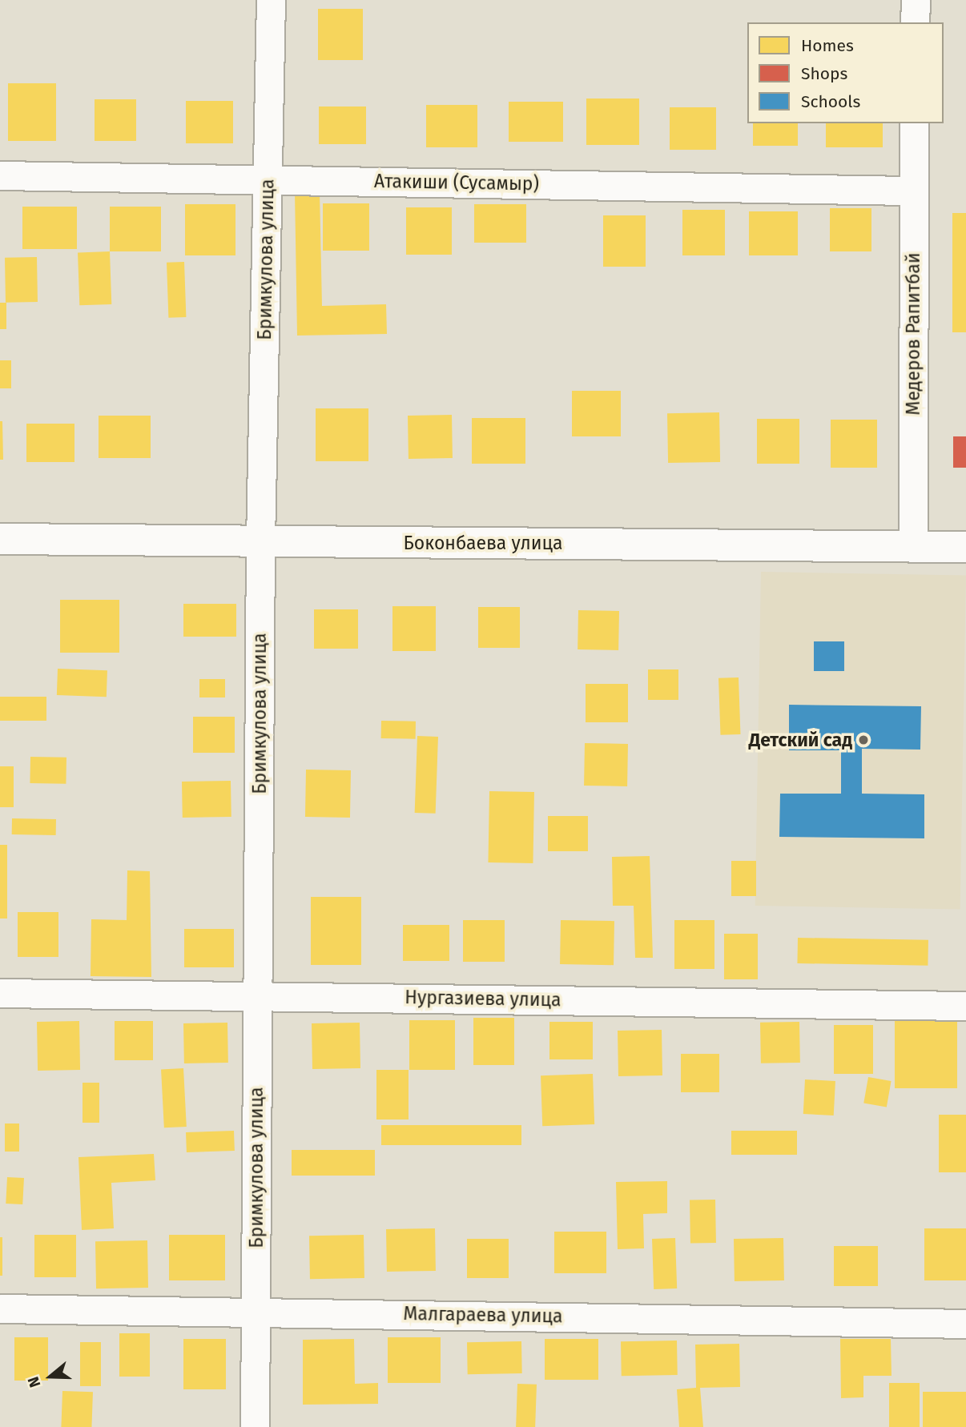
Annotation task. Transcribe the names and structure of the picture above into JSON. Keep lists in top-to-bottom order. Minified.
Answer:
{"streets":{"street":["Атакиши (Сусамыр)","Бримкулова улица","Медеров Рапитбай","Боконбаева улица","Нургазиева улица","Малгараева улица"]},"crossings":[["Атакиши (Сусамыр)","Бримкулова улица"],["Атакиши (Сусамыр)","Медеров Рапитбай"],["Бримкулова улица","Боконбаева улица"],["Бримкулова улица","Нургазиева улица"],["Бримкулова улица","Малгараева улица"],["Медеров Рапитбай","Боконбаева улица"]],"places":["Детский сад"],"legend":["Homes","Shops","Schools"],"north":"left"}
